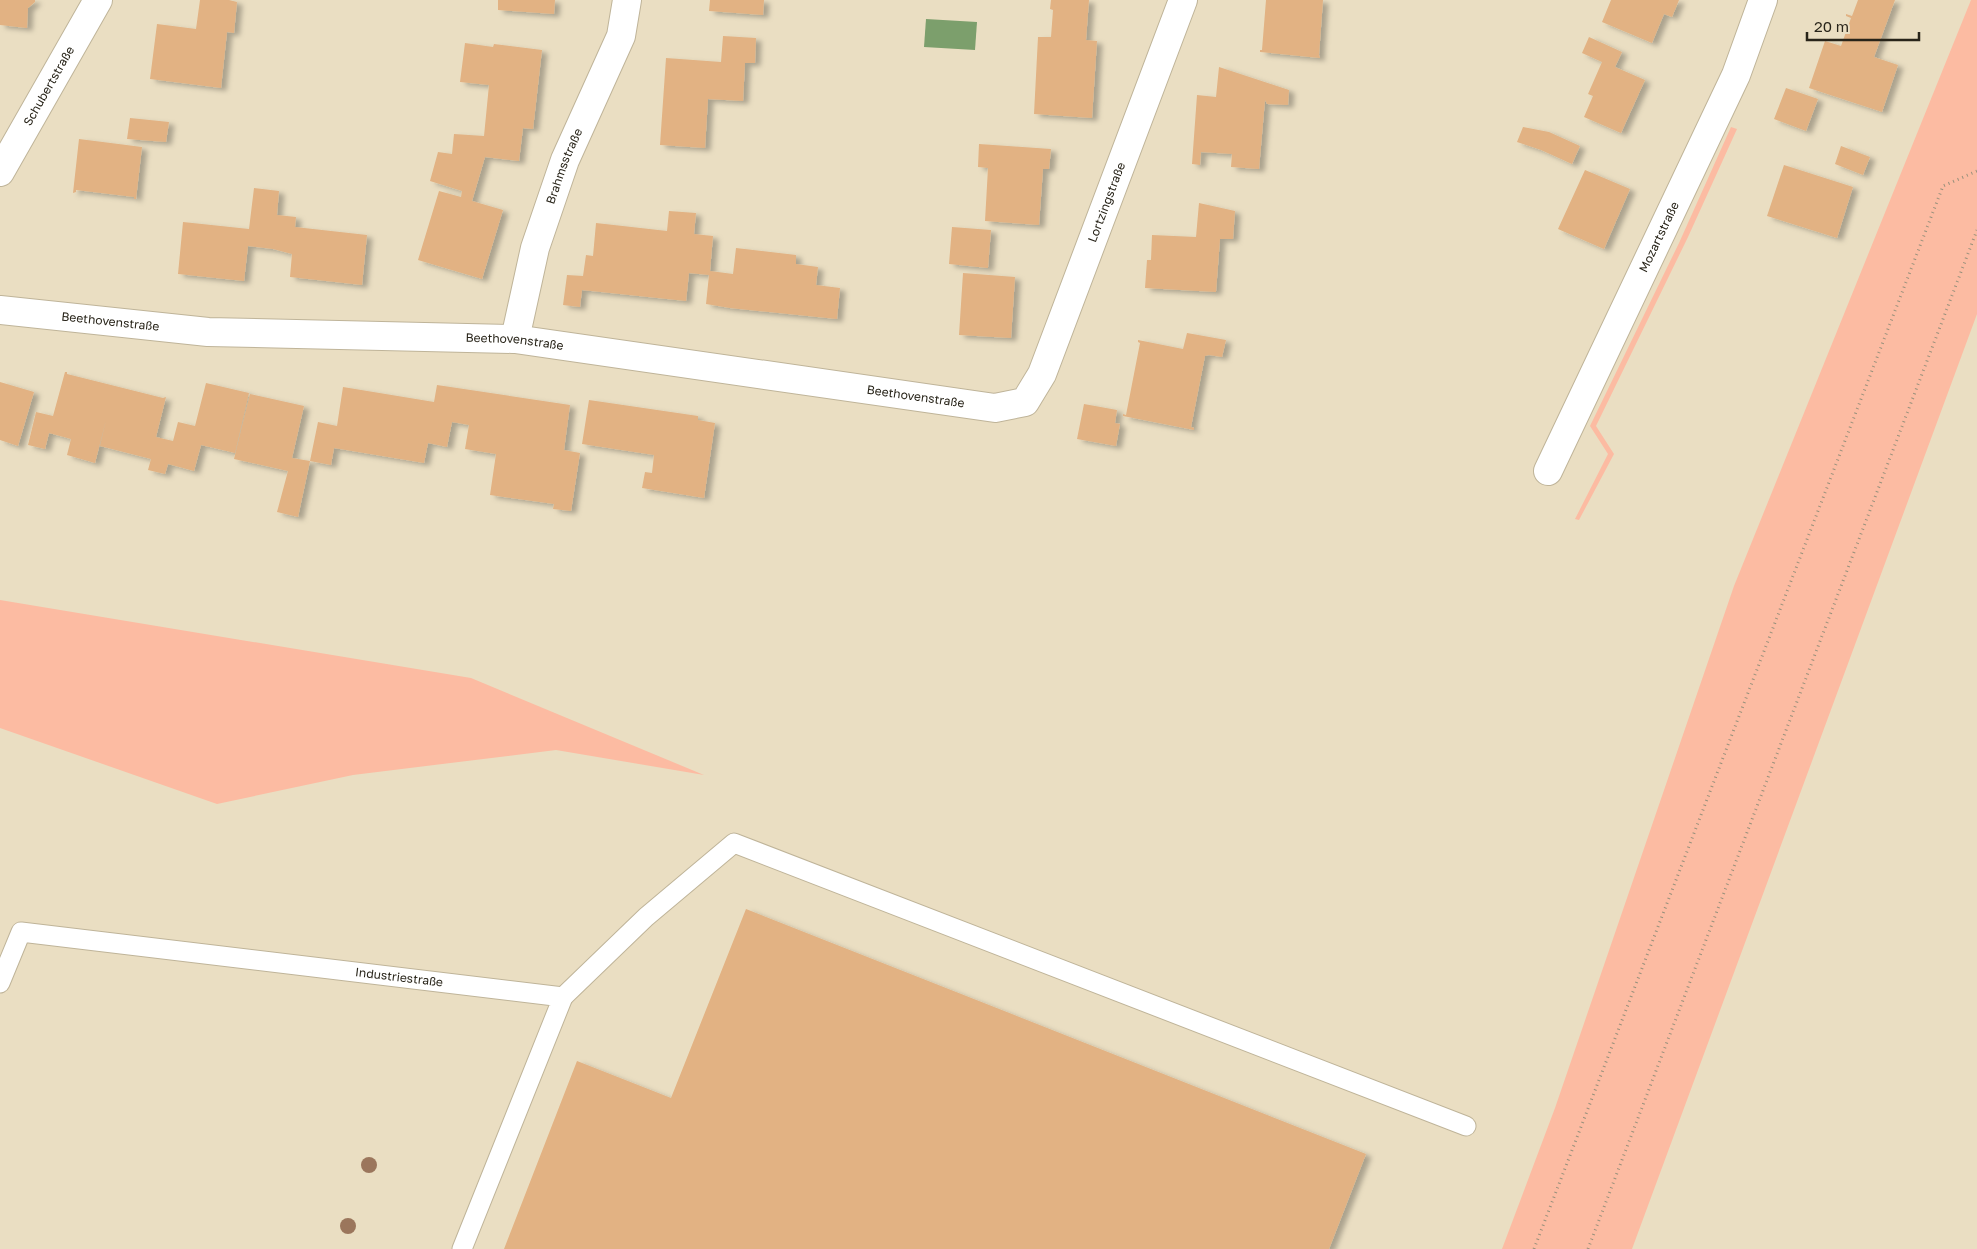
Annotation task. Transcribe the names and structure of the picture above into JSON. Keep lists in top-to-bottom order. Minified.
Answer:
{"streets":{"street":["Schubertstraße","Brahmsstraße","Lortzingstraße","Mozartstraße","Beethovenstraße"],"lane":["Industriestraße"]},"crossings":[["Brahmsstraße","Beethovenstraße"],["Lortzingstraße","Beethovenstraße"]],"scale_bar":"20 m"}
